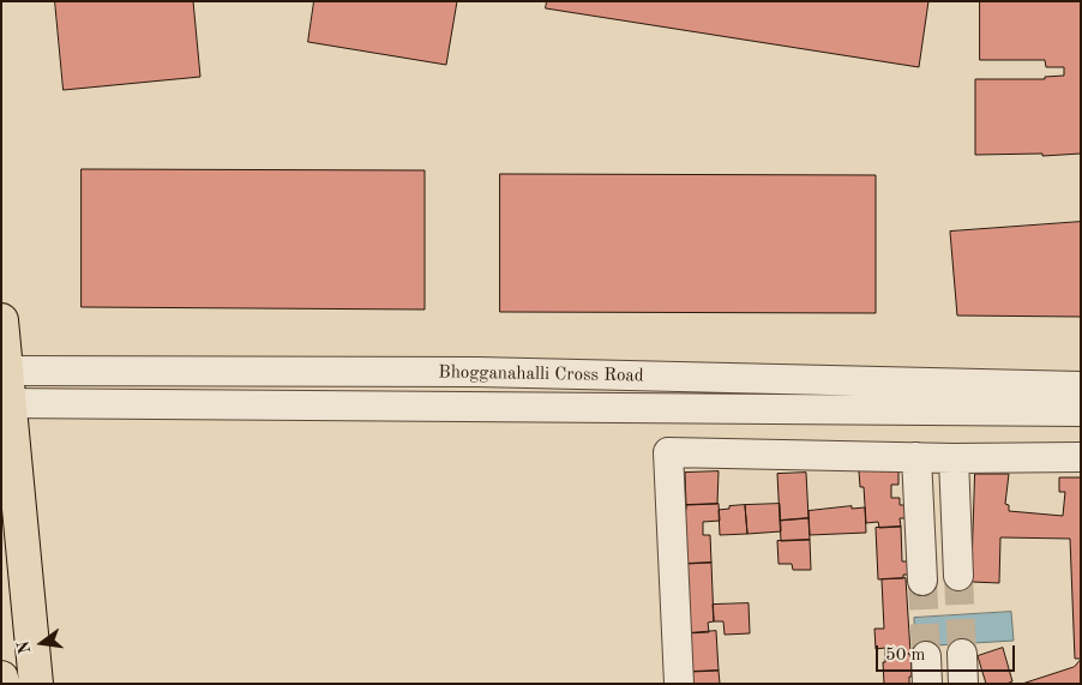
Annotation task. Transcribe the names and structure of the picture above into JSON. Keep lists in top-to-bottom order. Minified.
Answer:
{"streets":{"street":["Bhogganahalli Cross Road"]},"scale_bar":"50 m","north":"left"}
